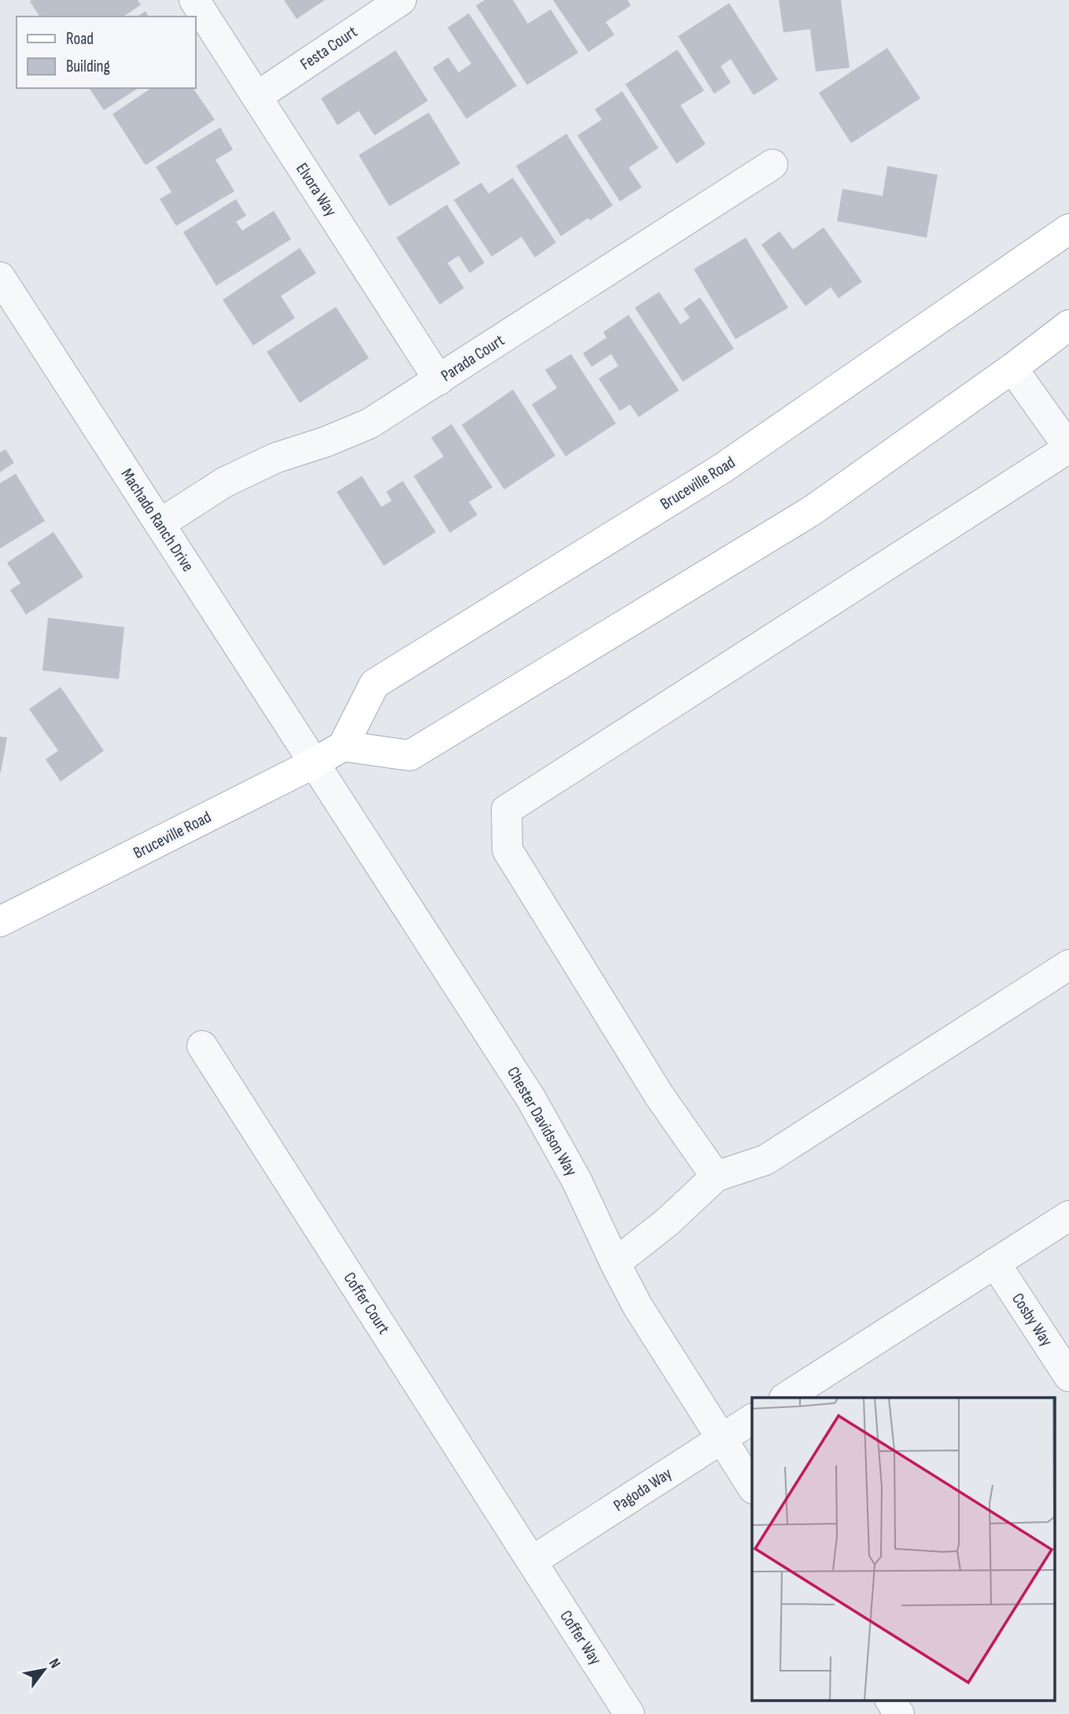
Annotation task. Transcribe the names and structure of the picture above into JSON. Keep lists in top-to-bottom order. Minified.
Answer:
{"streets":{"main road":["Bruceville Road"],"street":["Festa Court","Elvora Way","Parada Court","Machado Ranch Drive","Chester Davidson Way","Coffer Court","Cosby Way","Pagoda Way","Coffer Way"]},"crossings":[["Festa Court","Elvora Way"],["Elvora Way","Parada Court"],["Parada Court","Machado Ranch Drive"],["Bruceville Road","Machado Ranch Drive"],["Bruceville Road","Chester Davidson Way"],["Machado Ranch Drive","Chester Davidson Way"],["Chester Davidson Way","Pagoda Way"],["Coffer Court","Pagoda Way"],["Coffer Court","Coffer Way"],["Pagoda Way","Coffer Way"]],"legend":["Road","Building"],"north":"top right"}
